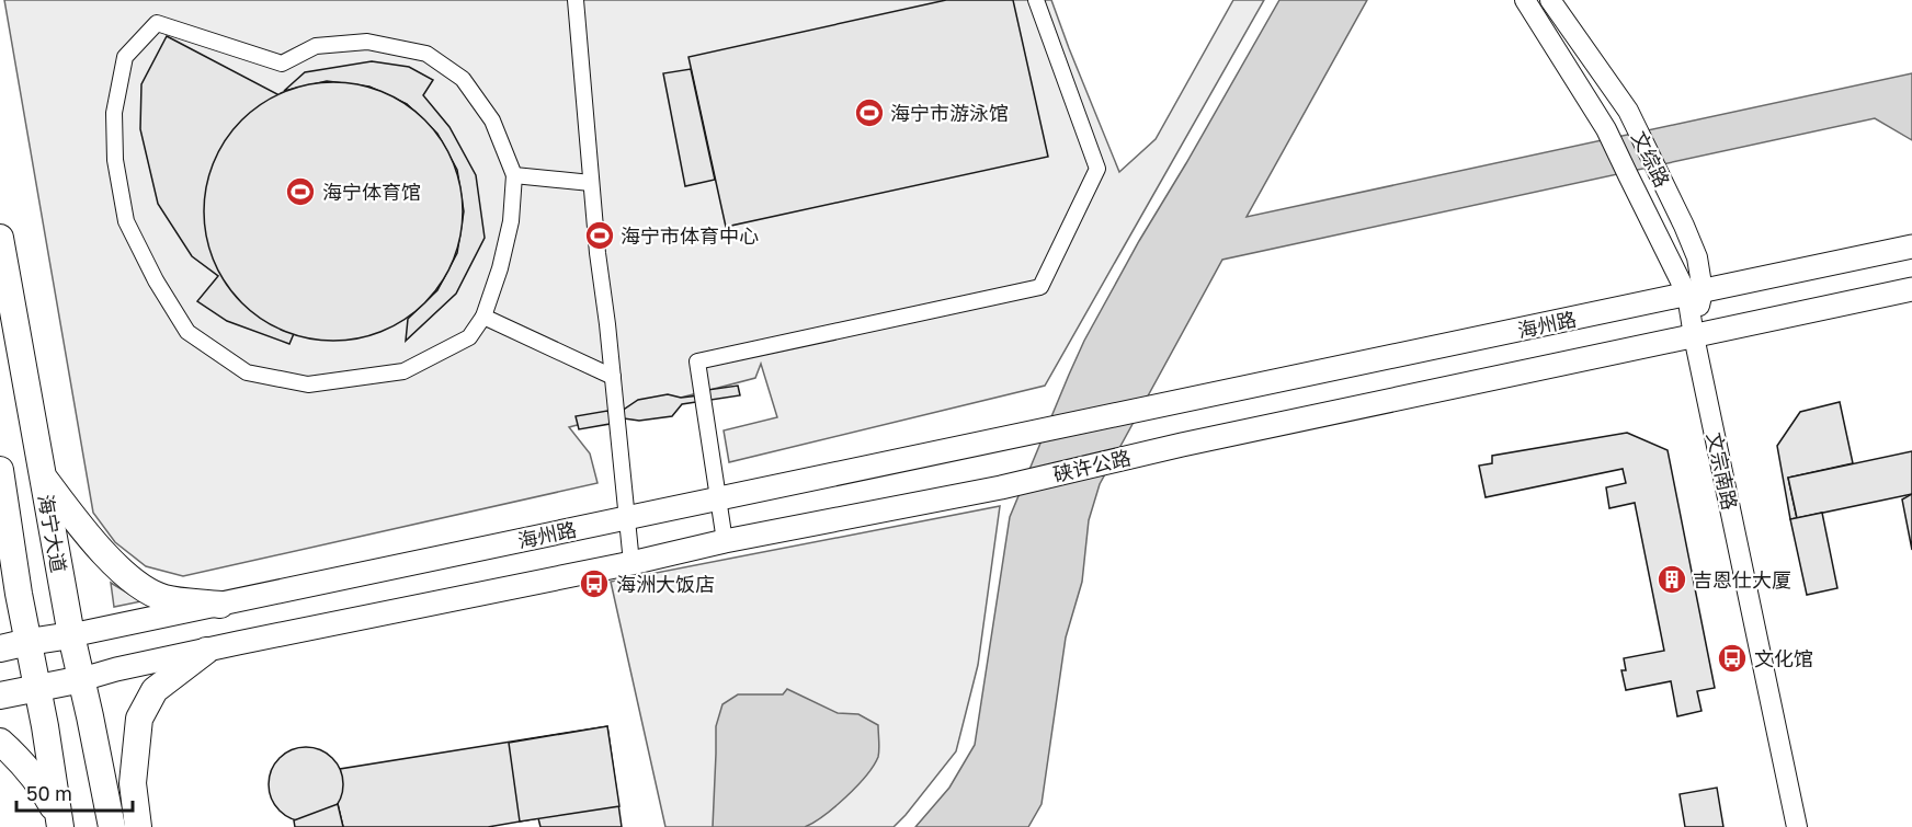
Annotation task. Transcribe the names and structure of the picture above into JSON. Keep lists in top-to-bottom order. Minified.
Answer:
{"streets":{"highway":["海宁大道"],"main road":["文综路","海州路","硖许公路","文宗南路"]},"crossings":[["文综路","海州路"],["文综路","硖许公路"],["文综路","文宗南路"],["海州路","海宁大道"],["硖许公路","文宗南路"]],"places":{"sports":["海宁市游泳馆","海宁体育馆","海宁市体育中心"],"building":["吉恩仕大厦"],"bus stop":["海洲大饭店","文化馆"]},"scale_bar":"50 m"}
